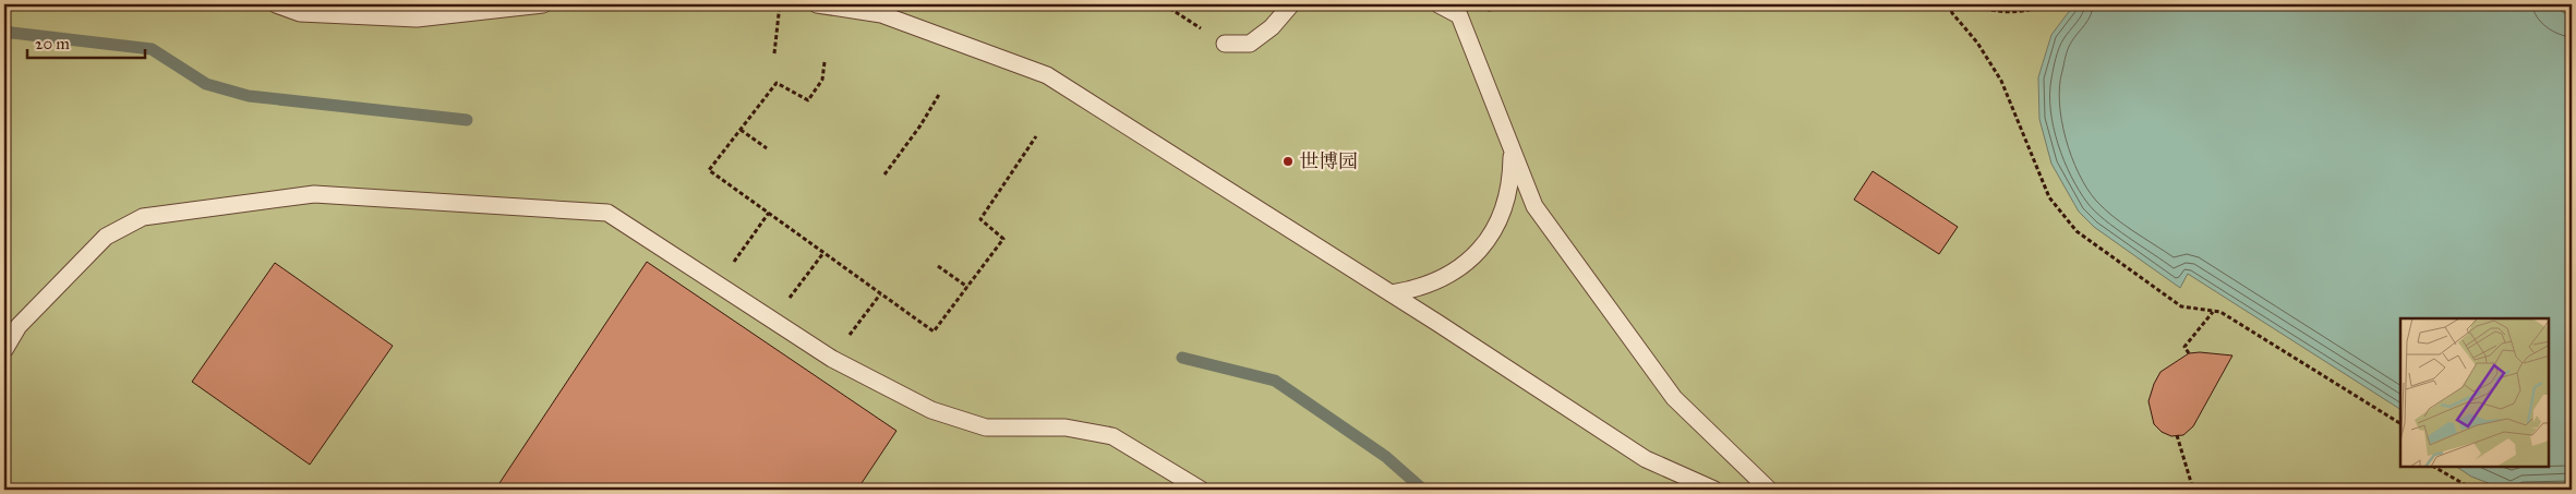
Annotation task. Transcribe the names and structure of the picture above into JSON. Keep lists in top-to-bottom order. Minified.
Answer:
{"places":["世博园"],"scale_bar":"20 m"}
